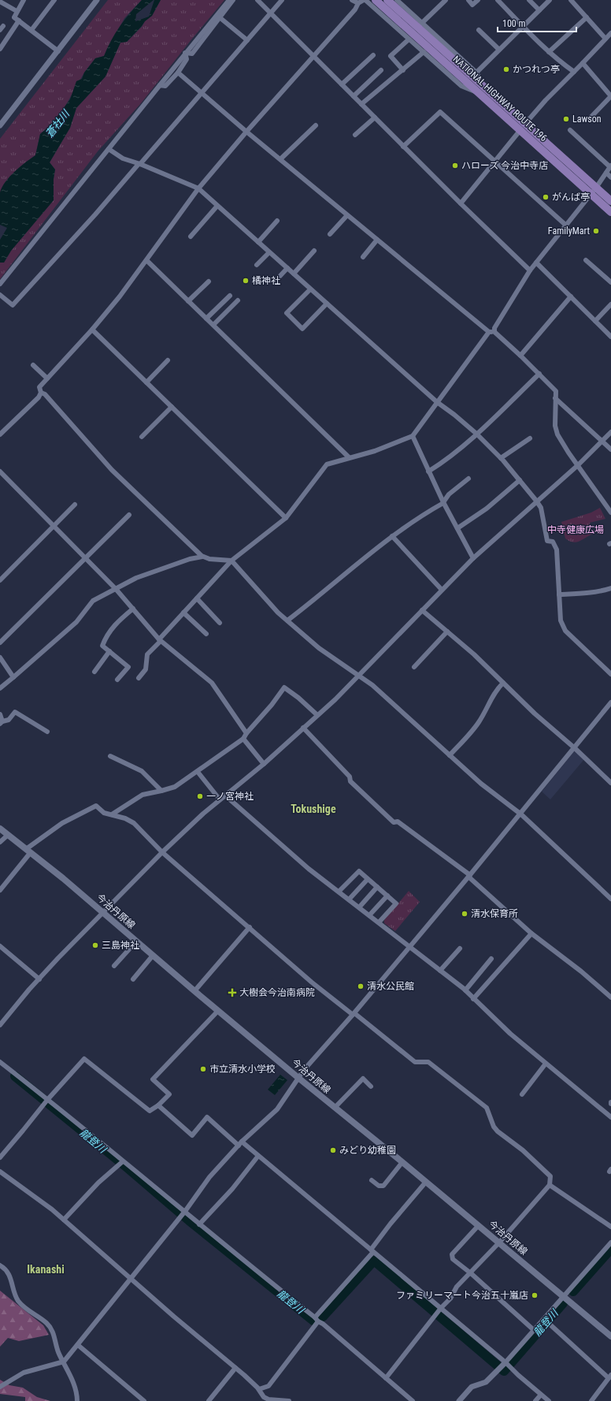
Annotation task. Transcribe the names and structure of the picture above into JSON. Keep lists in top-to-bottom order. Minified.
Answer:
{"streets":{"highway":["NATIONAL HIGHWAY ROUTE 196"],"main road":["今治丹原線"]},"districts":["Tokushige","Ikanashi"],"water":["蒼社川","龍登川"],"parks":["中寺健康広場"],"places":{"other":["かつれつ亭","Lawson","ハローズ 今治中寺店","がんば亭","FamilyMart","橘神社","一ノ宮神社","清水保育所","三島神社","清水公民館","市立清水小学校","みどり幼稚園","ファミリーマート今治五十嵐店"],"health":["大樹会今治南病院"]},"scale_bar":"100 m"}
